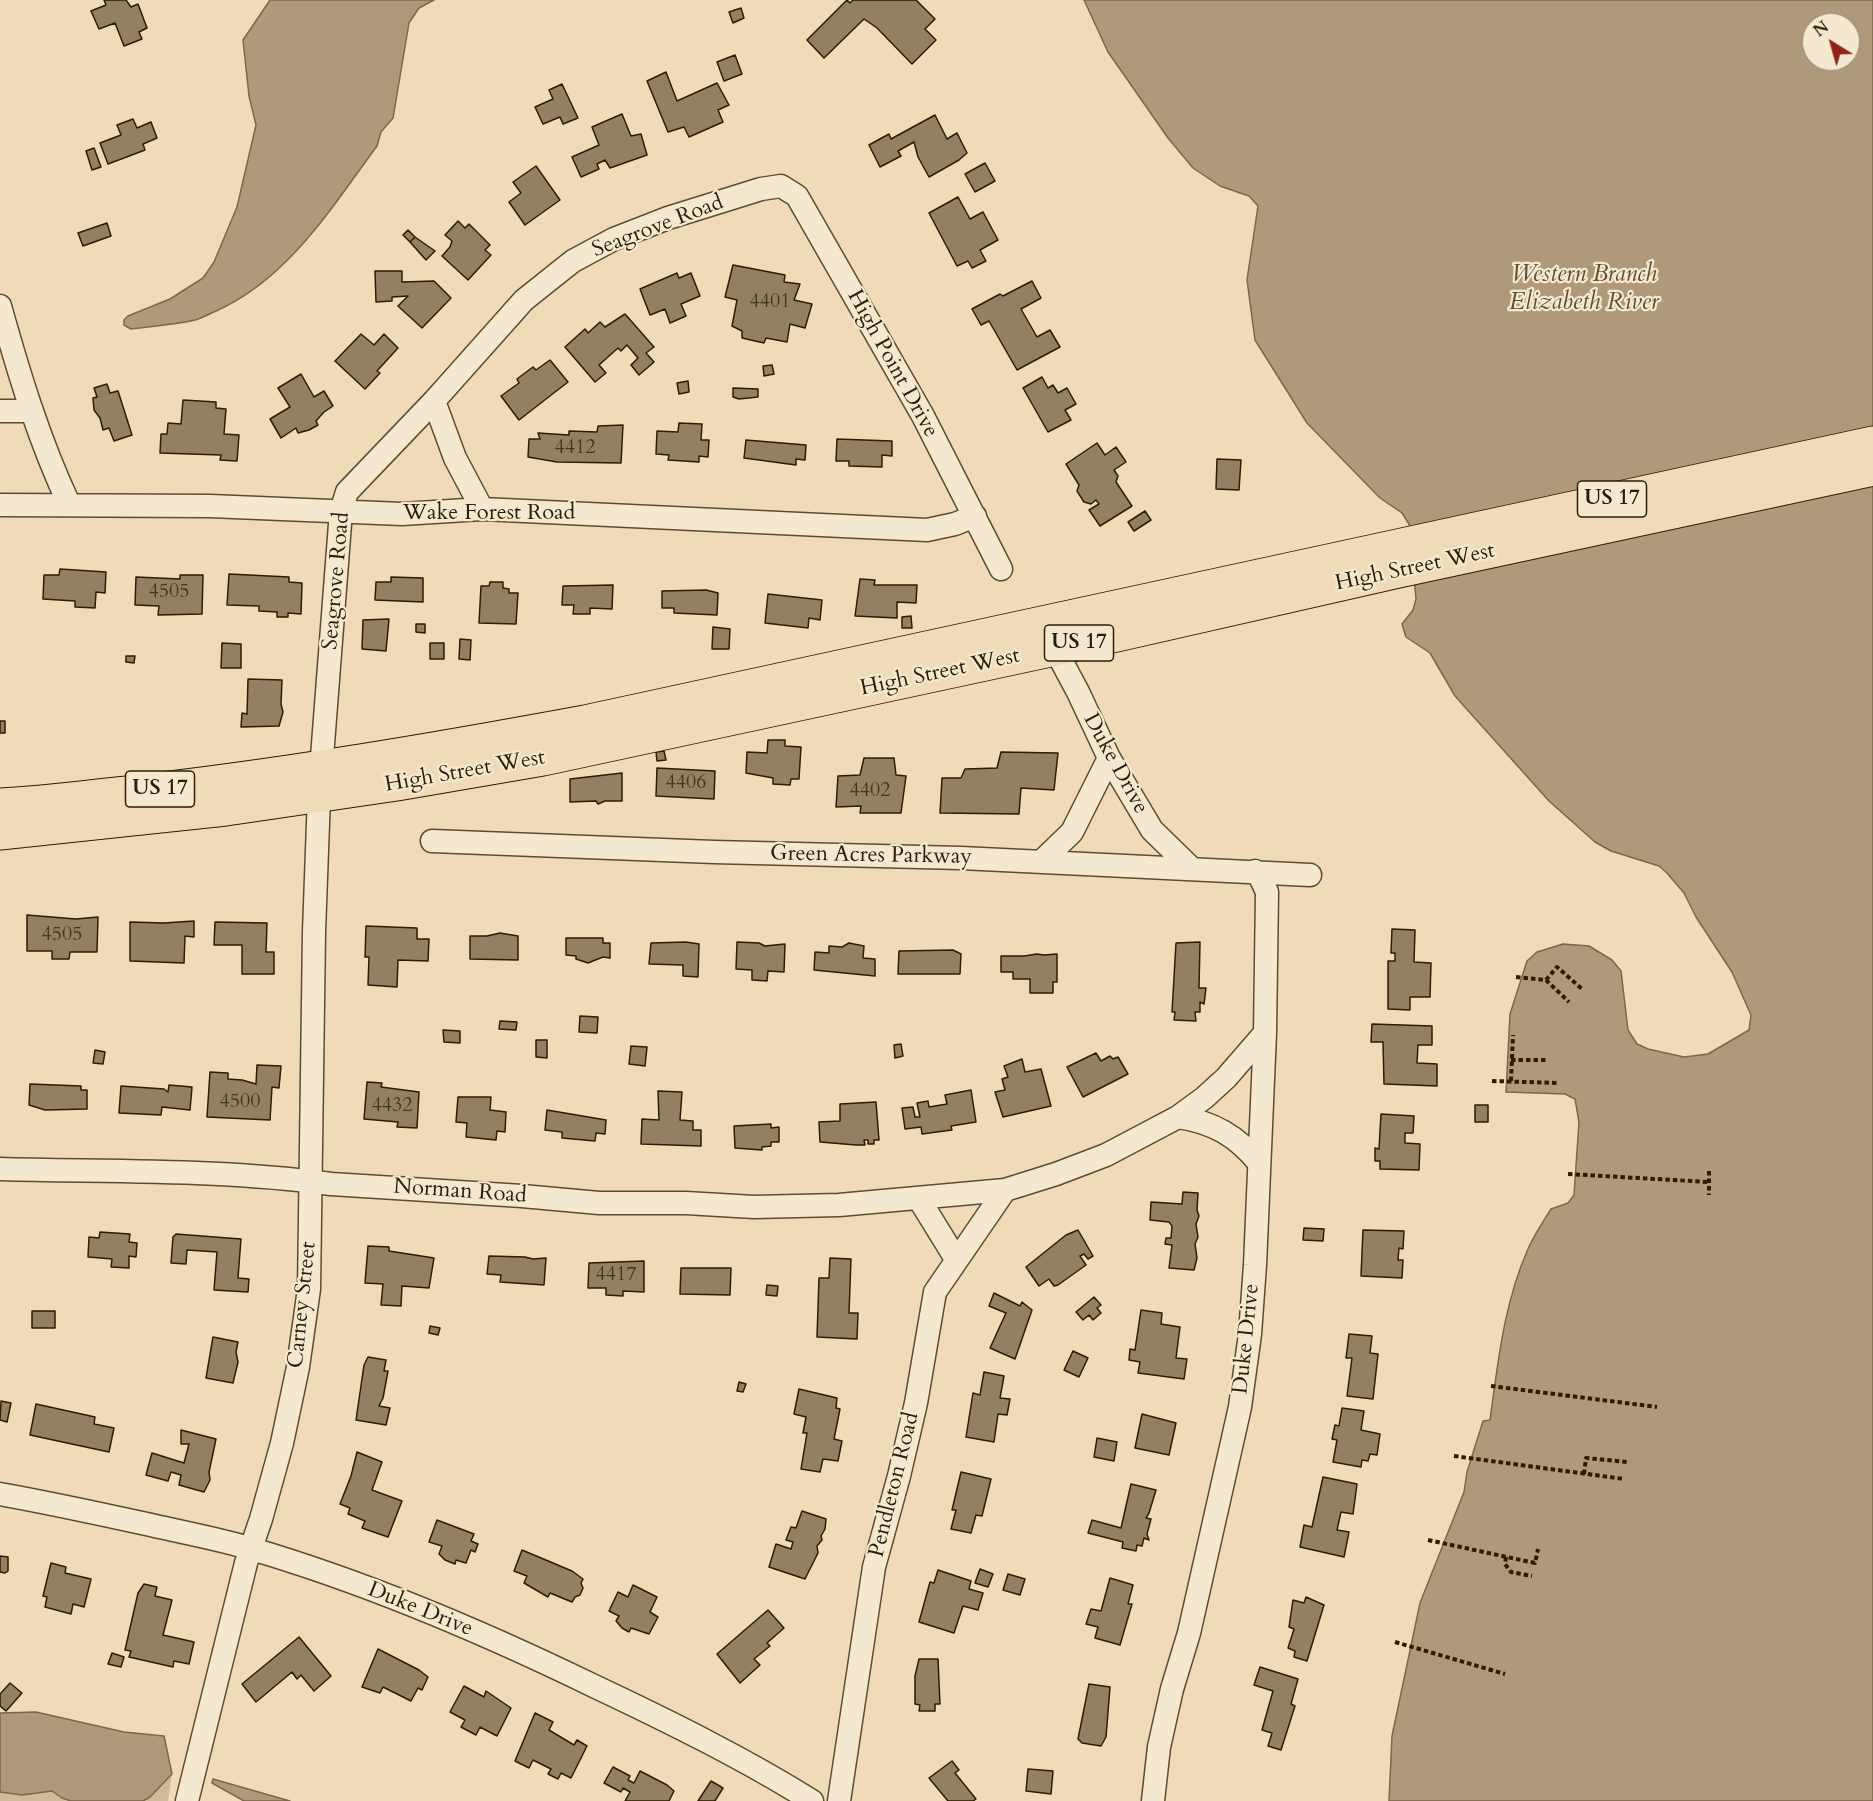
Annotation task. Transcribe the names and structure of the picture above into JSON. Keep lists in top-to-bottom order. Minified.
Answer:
{"streets":{"main road":["US 17","High Street West"],"street":["Seagrove Road","High Point Drive","Wake Forest Road","Duke Drive","Green Acres Parkway","Norman Road","Carney Street","Pendleton Road"]},"crossings":[["Seagrove Road","High Point Drive"],["Seagrove Road","Wake Forest Road"],["Seagrove Road","High Street West"],["Seagrove Road","Carney Street"],["High Point Drive","Wake Forest Road"],["High Street West","Duke Drive"],["High Street West","Carney Street"],["Duke Drive","Green Acres Parkway"],["Duke Drive","Norman Road"],["Duke Drive","Carney Street"],["Norman Road","Carney Street"],["Norman Road","Pendleton Road"]],"water":["Western Branch Elizabeth River"],"house_numbers":["4401","4412","4505","4406","4402","4505","4500","4432","4417"],"north":"top left"}
